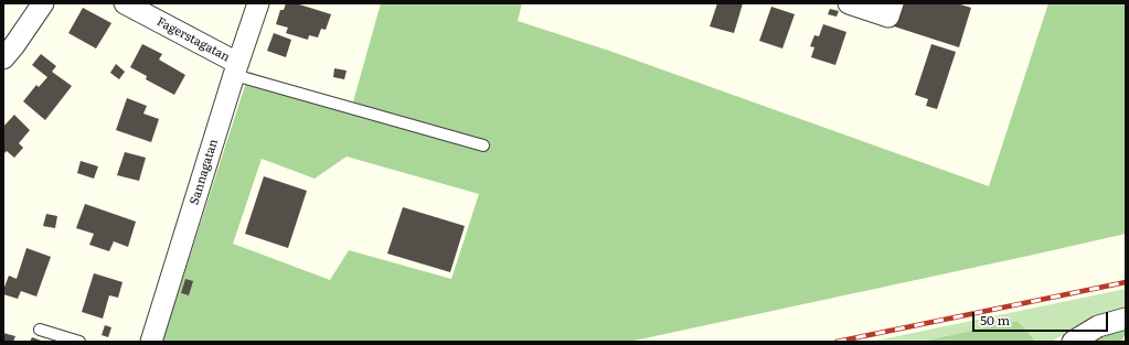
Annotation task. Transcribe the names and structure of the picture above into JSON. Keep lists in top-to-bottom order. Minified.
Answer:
{"streets":{"street":["Fagerstagatan","Sannagatan"]},"crossings":[["Fagerstagatan","Sannagatan"]],"scale_bar":"50 m"}
